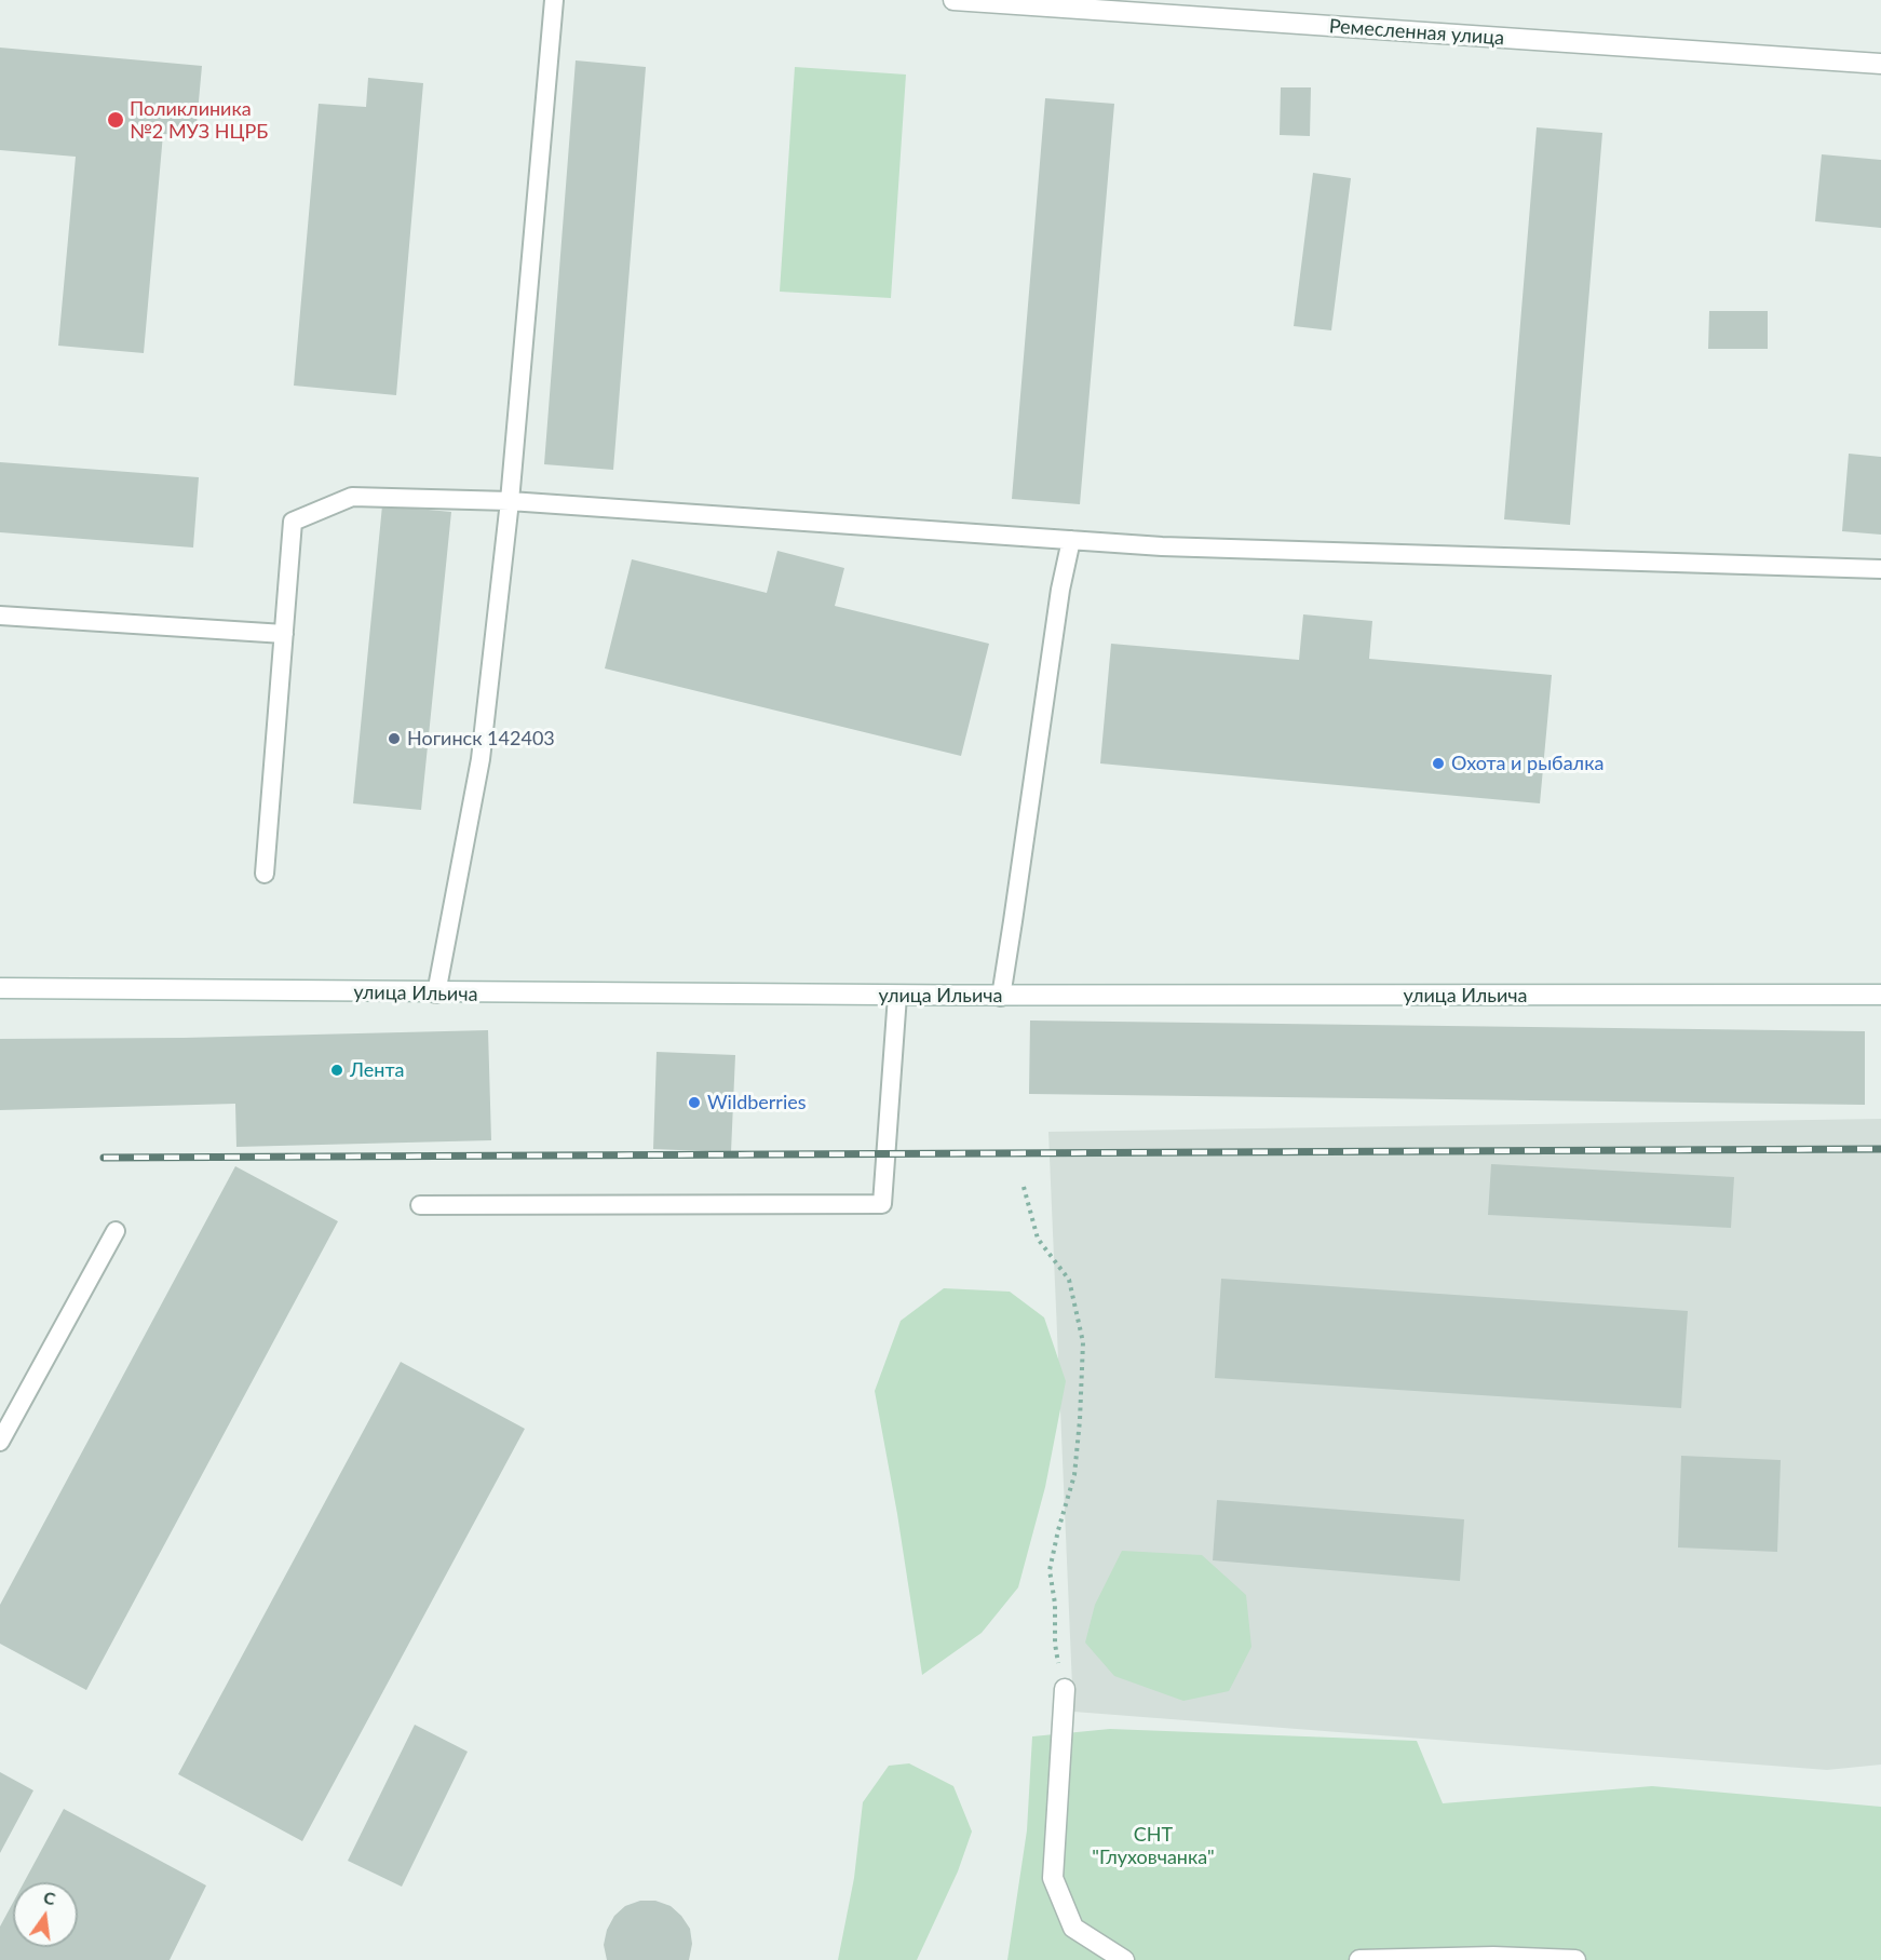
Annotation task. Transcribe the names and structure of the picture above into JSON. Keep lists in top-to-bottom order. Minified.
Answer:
{"streets":{"main road":["Ремесленная улица","улица Ильича"]},"parks":["СНТ \"Глуховчанка\""],"places":["Поликлиника №2 МУЗ НЦРБ","Ногинск 142403","Охота и рыбалка","Лента","Wildberries"],"north":"top"}
